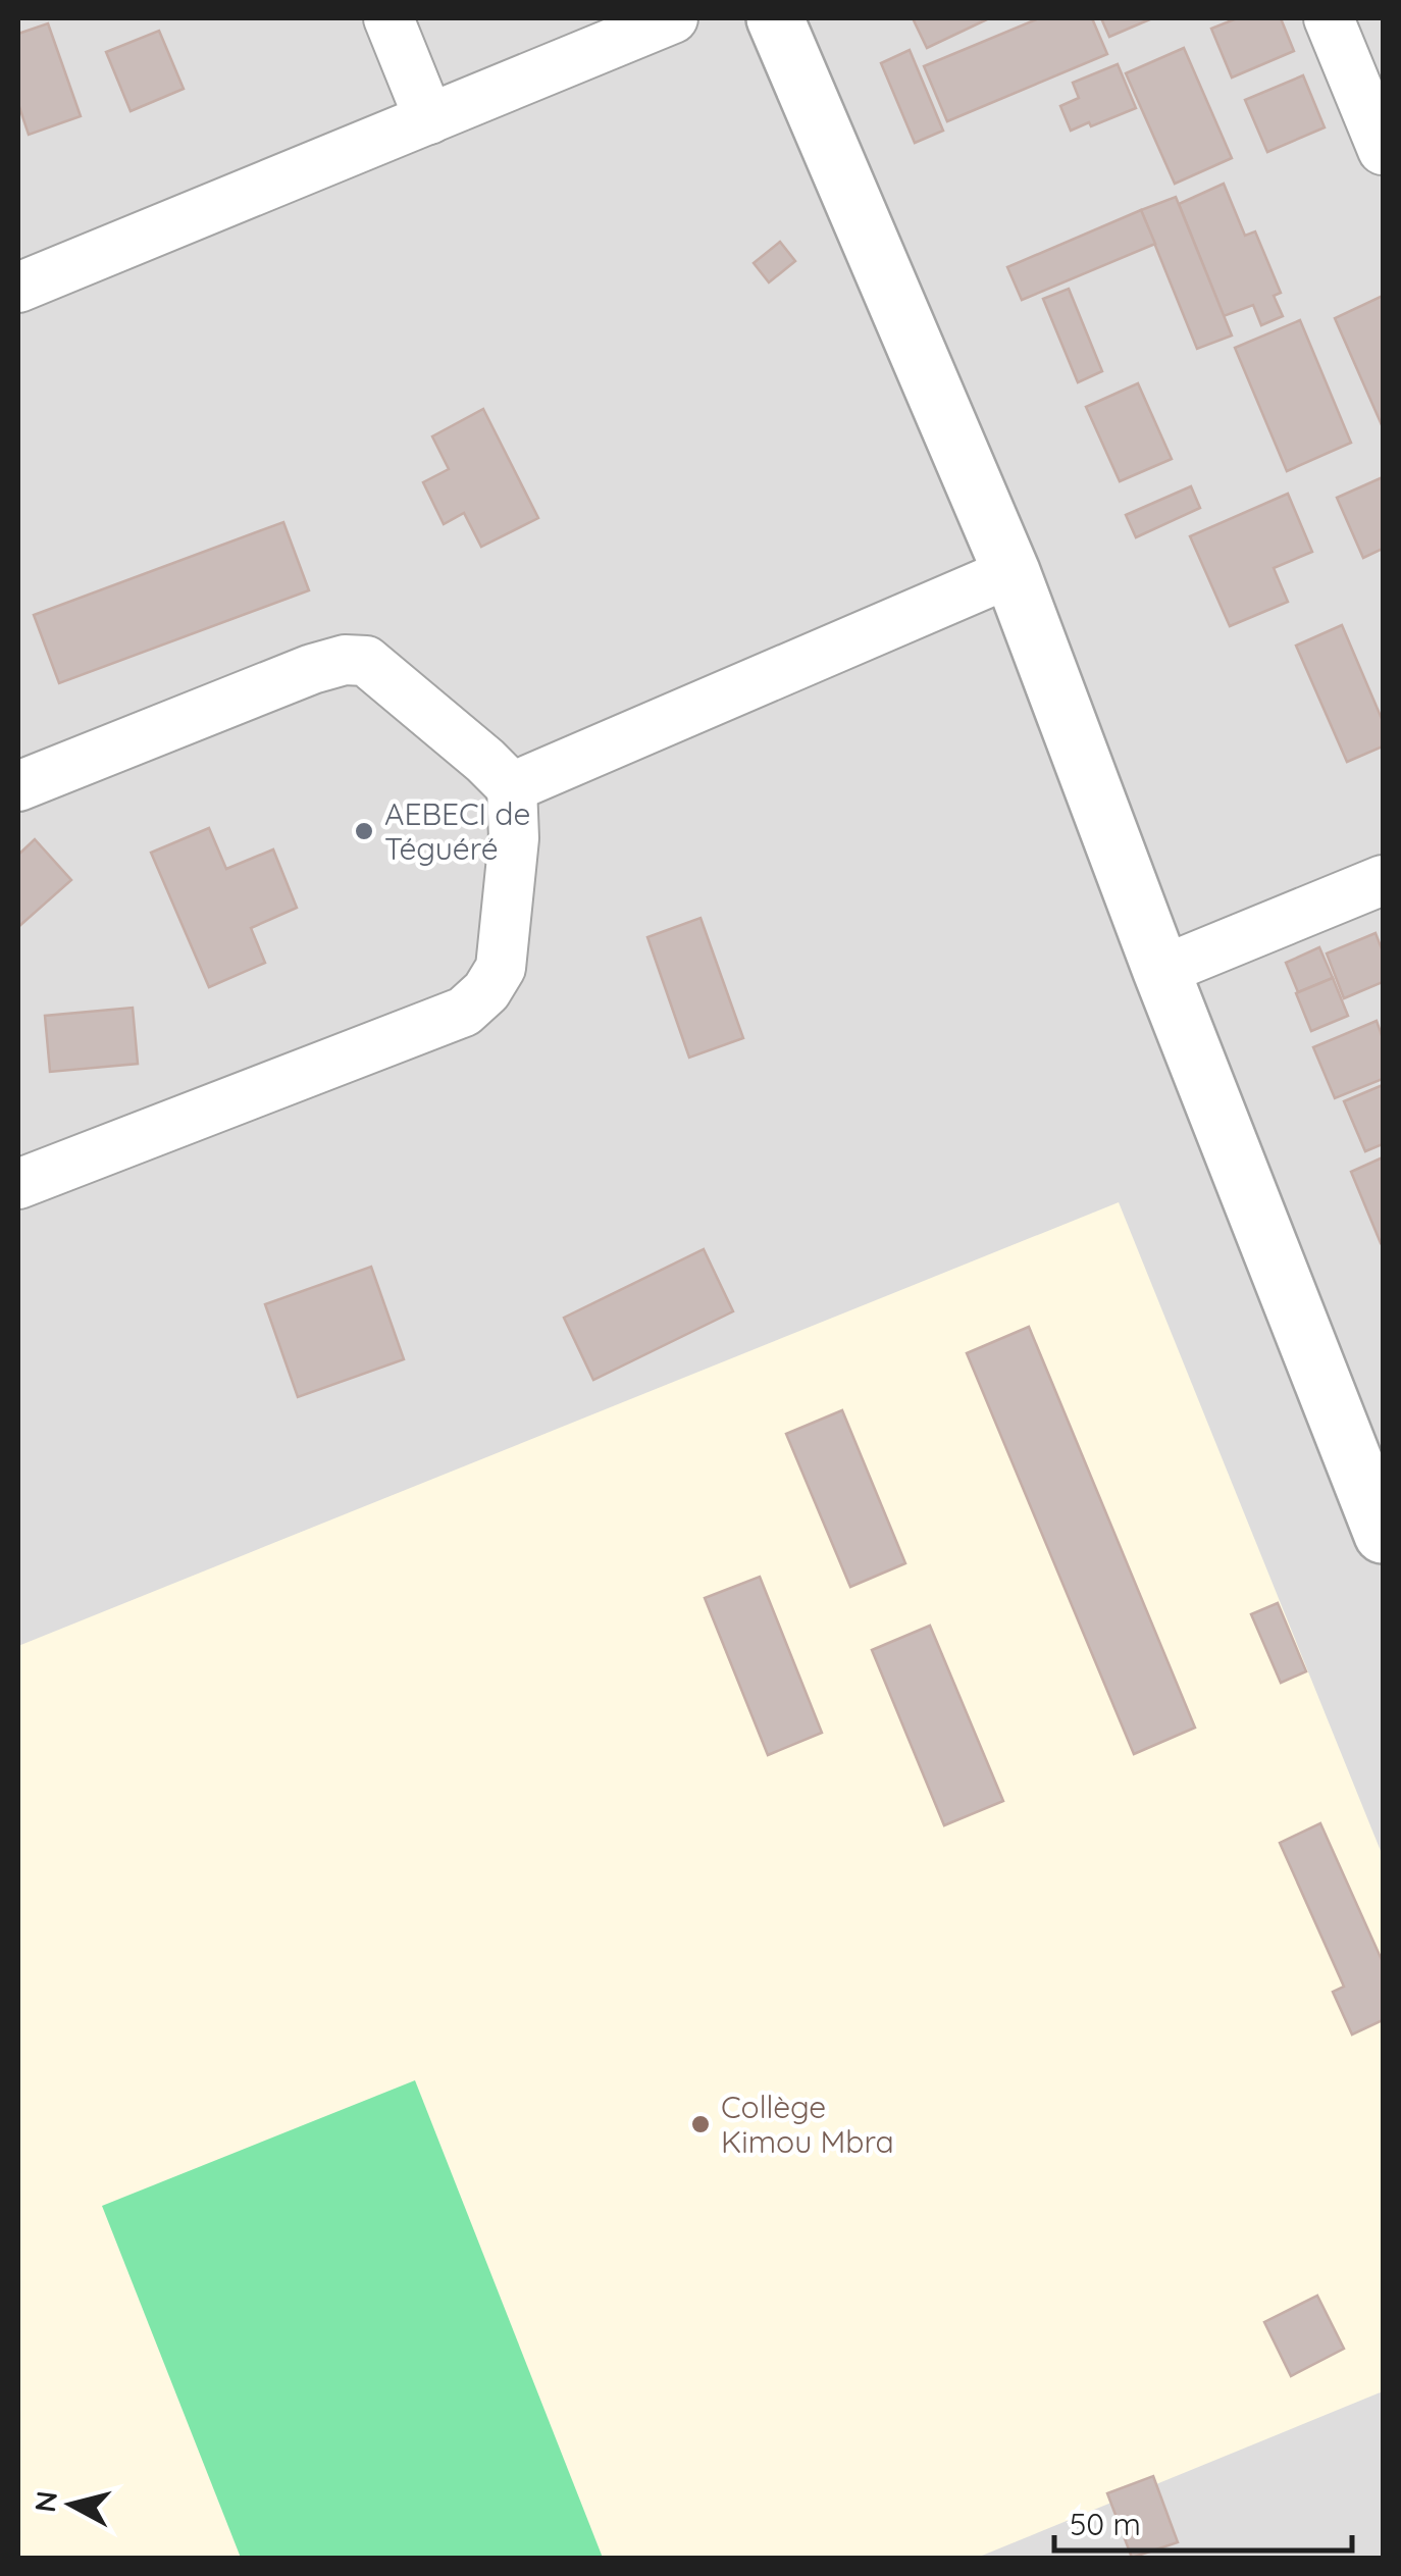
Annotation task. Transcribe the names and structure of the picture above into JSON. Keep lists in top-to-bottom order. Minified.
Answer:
{"places":["AEBECI de Téguéré","Collège Kimou Mbra"],"scale_bar":"50 m","north":"left"}
